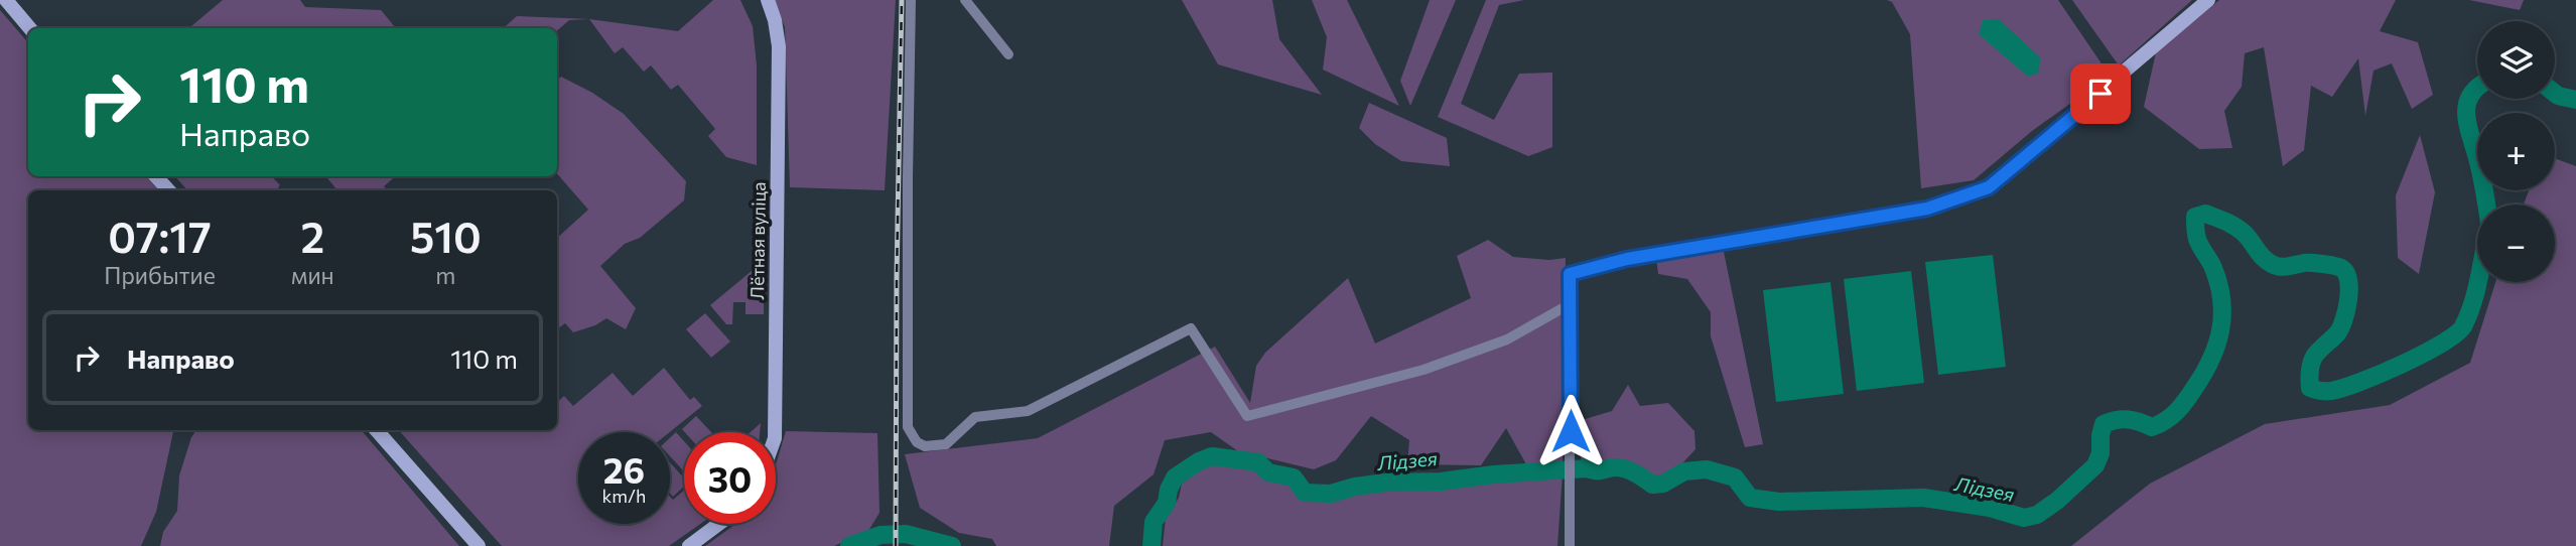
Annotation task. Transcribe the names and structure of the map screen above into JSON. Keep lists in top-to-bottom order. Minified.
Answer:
{"streets":{"street":["Лётная вуліца"]},"water":["Лідзея"],"page":{"map_buttons":["+","−"],"turn":["110 m","Направо"],"eta":["07:17","Прибытие","2","мин","510","m"],"list":[{"name":"Направо","value":"110 m"}],"speed":"26 km/h","limit":"30"}}
